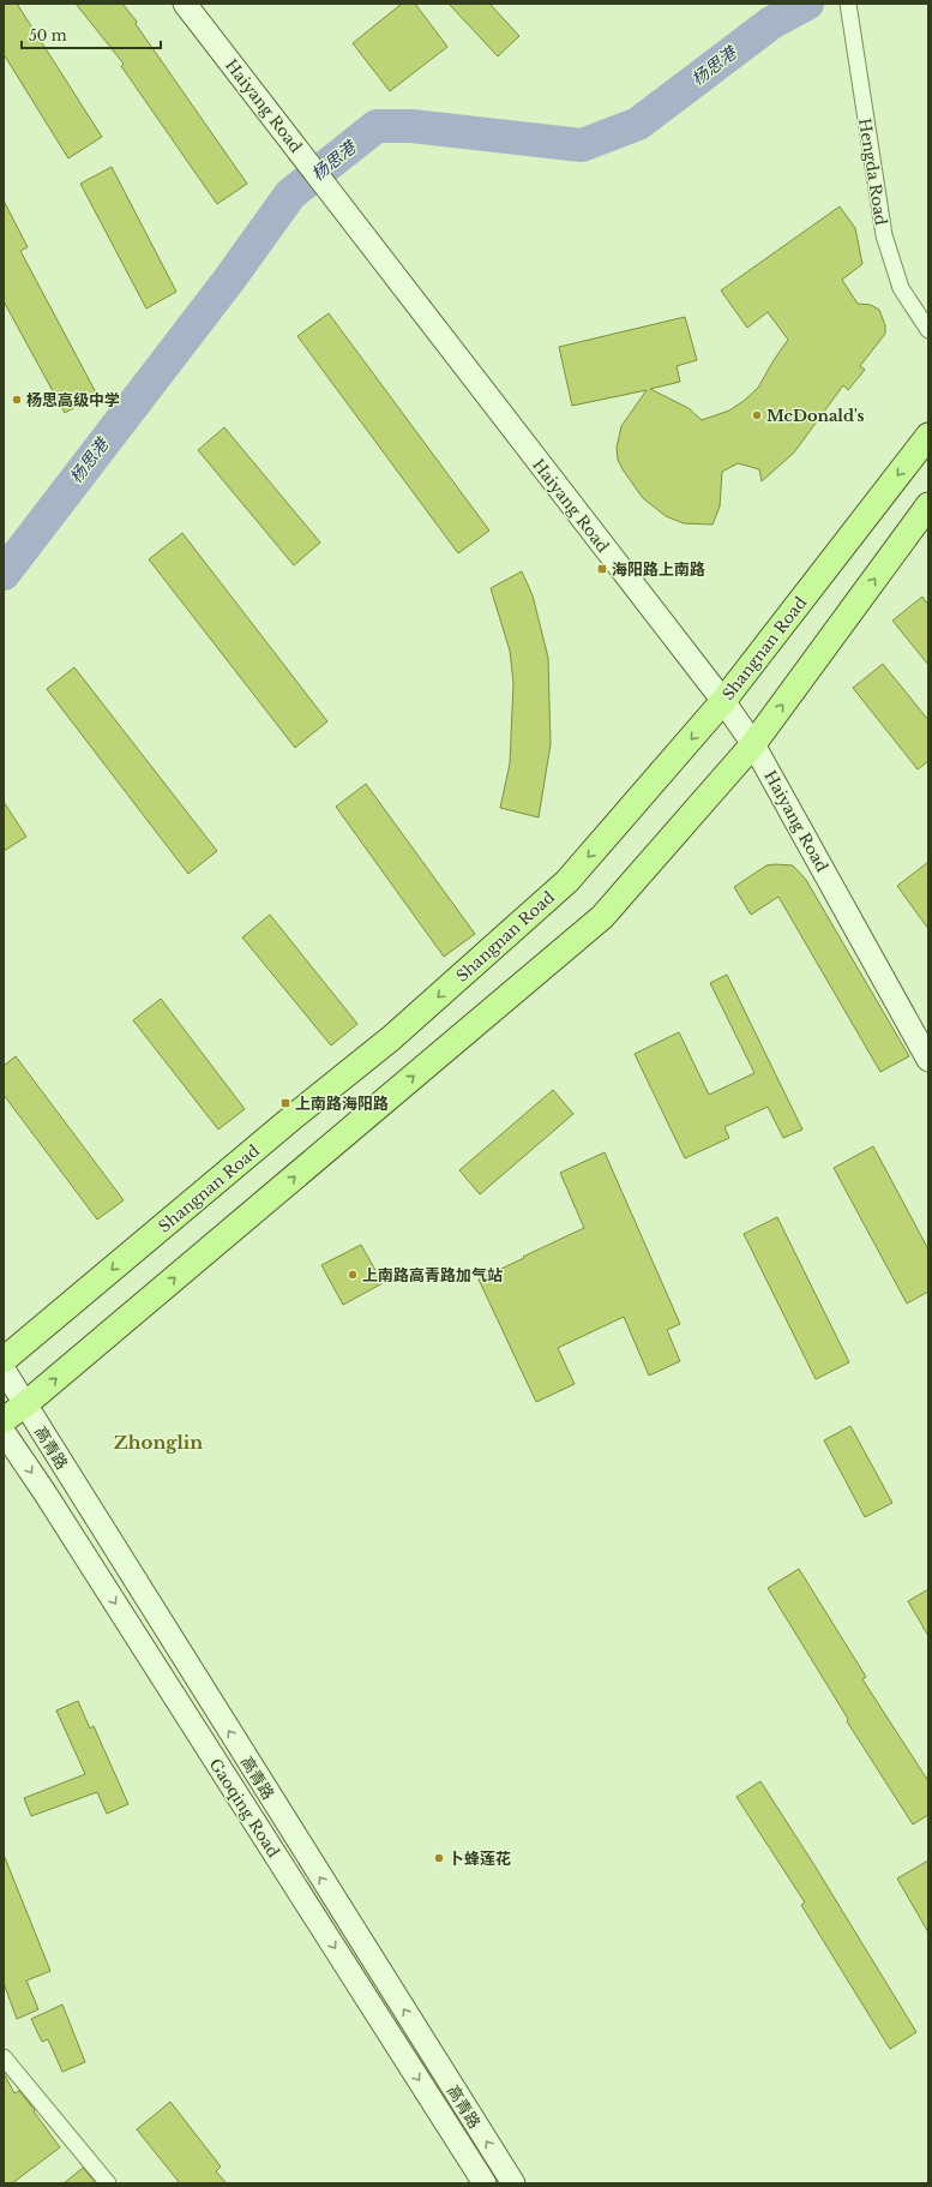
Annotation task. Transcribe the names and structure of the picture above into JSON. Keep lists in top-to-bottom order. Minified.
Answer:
{"streets":{"main road":["Haiyang Road","Shangnan Road","高青路","Gaoqing Road"],"street":["Hengda Road"]},"crossings":[["Haiyang Road","Shangnan Road"]],"one_way":["高青路","Gaoqing Road"],"districts":["Zhonglin"],"water":["杨思港"],"places":{"other":["杨思高级中学","McDonald's","上南路高青路加气站","卜蜂莲花"],"transit":["海阳路上南路","上南路海阳路"]},"scale_bar":"50 m"}
